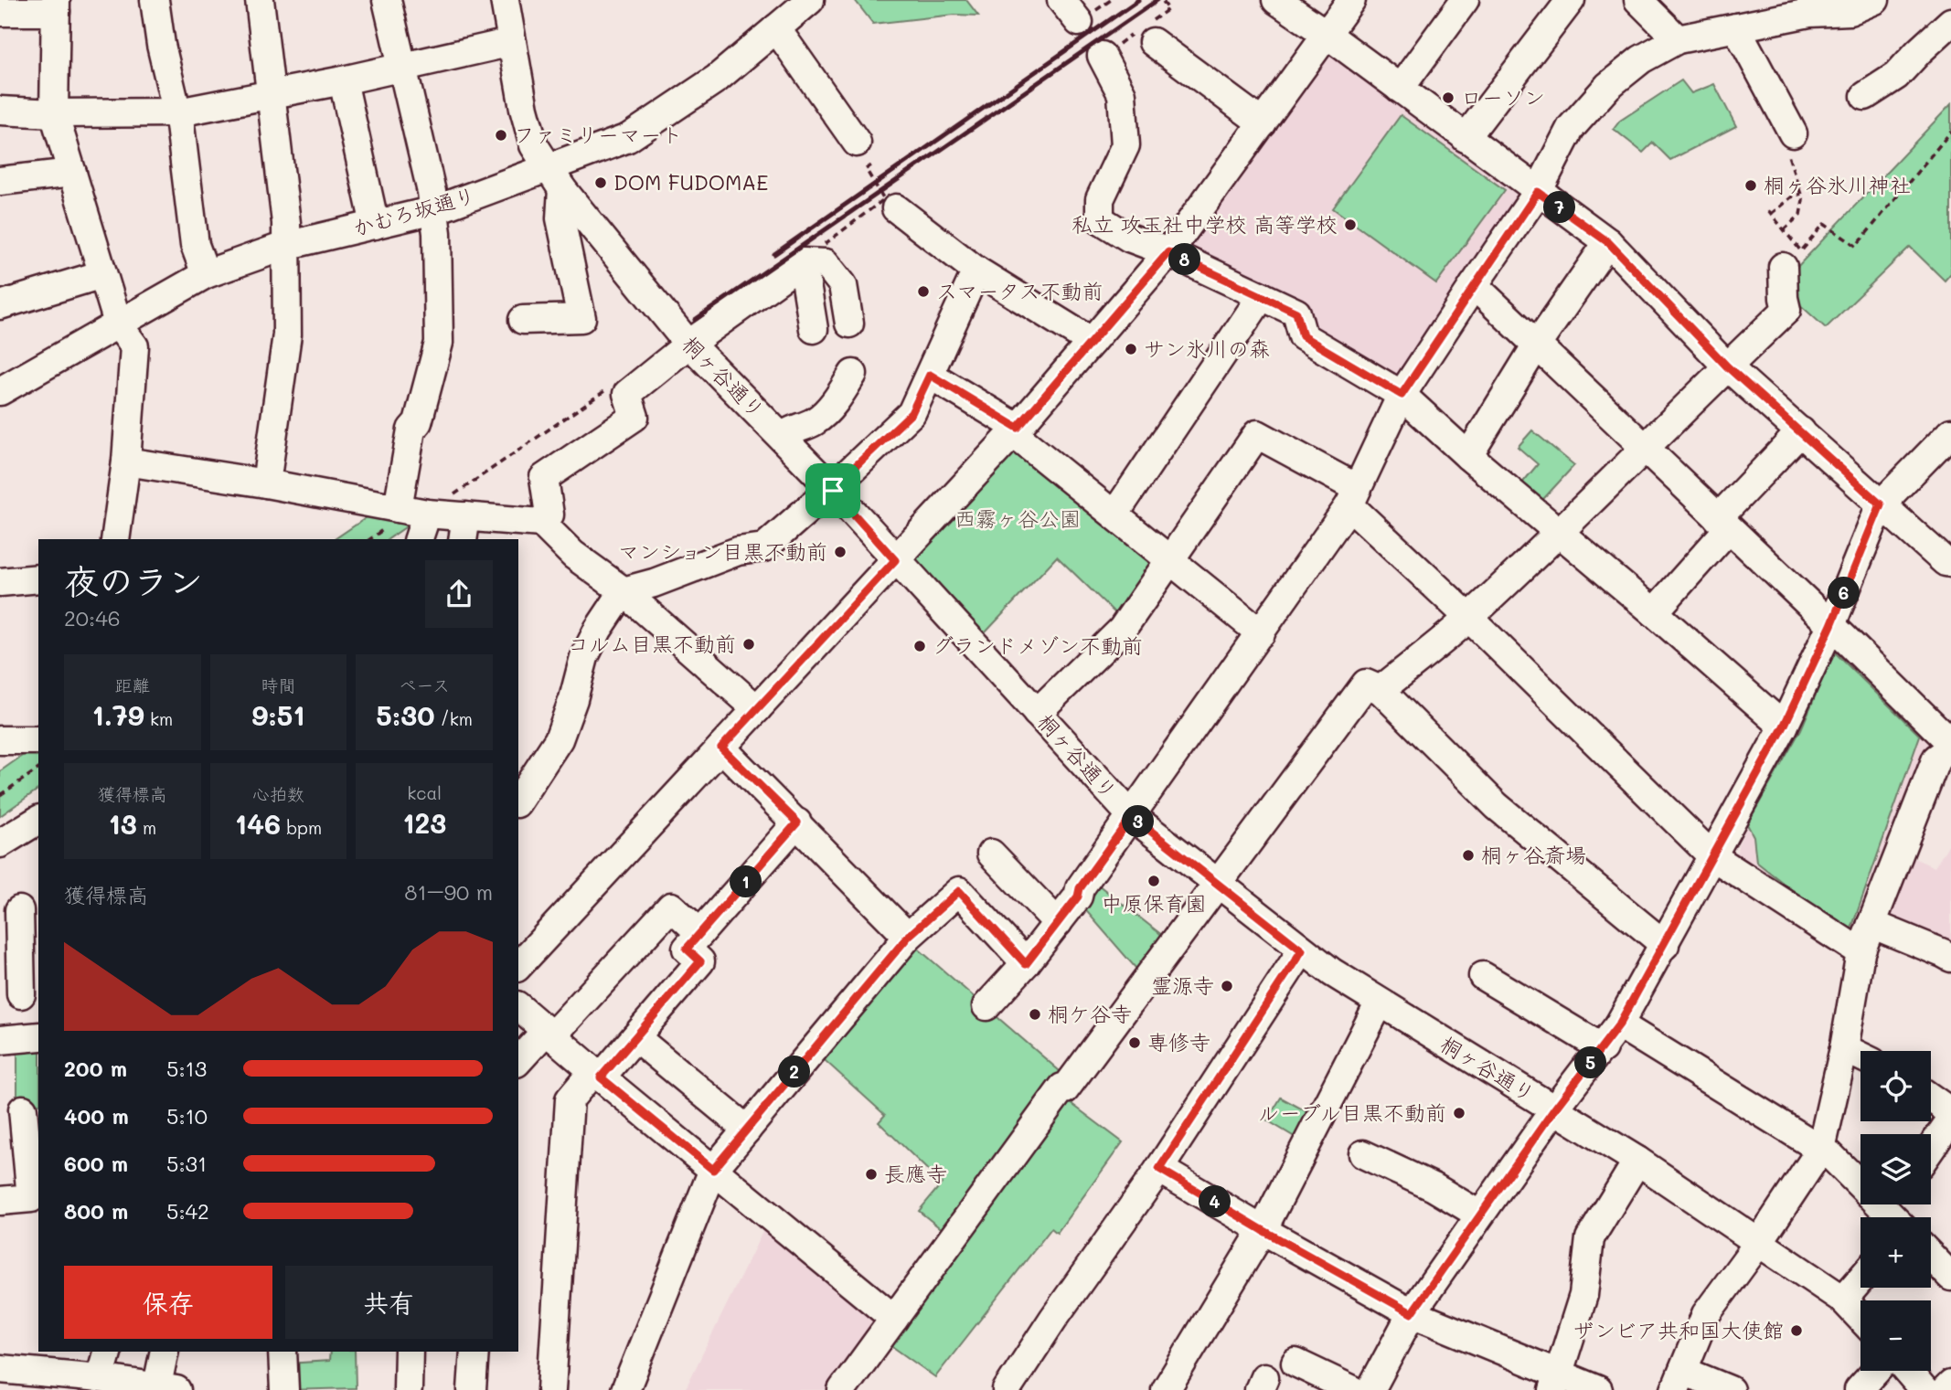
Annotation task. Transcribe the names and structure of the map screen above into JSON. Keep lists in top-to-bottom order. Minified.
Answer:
{"streets":{"street":["かむろ坂通り","桐ヶ谷通り"]},"crossings":[["かむろ坂通り","桐ヶ谷通り"]],"parks":["西霧ヶ谷公園"],"places":["ローソン","ファミリーマート","DOM FUDOMAE","桐ヶ谷氷川神社","私立 攻玉社中学校 高等学校","スマータス不動前","サン氷川の森","マンション目黒不動前","コルム目黒不動前","グランドメゾン不動前","桐ヶ谷斎場","中原保育園","霊源寺","桐ケ谷寺","専修寺","ルーブル目黒不動前","長應寺","ザンビア共和国大使館"],"page":{"pins":["7","8","6","3","1","5","2","4"],"heading":["夜のラン","20:46"],"stats":[["距離","1.79 km"],["時間","9:51"],["ペース","5:30 /km"],["獲得標高","13 m"],["心拍数","146 bpm"],["kcal","123"]],"chart":["獲得標高","81–90 m"],"list":[{"name":"200 m","note":"5:13"},{"name":"400 m","note":"5:10"},{"name":"600 m","note":"5:31"},{"name":"800 m","note":"5:42"}],"map_buttons":["+","−"],"buttons":["保存","共有"]}}
